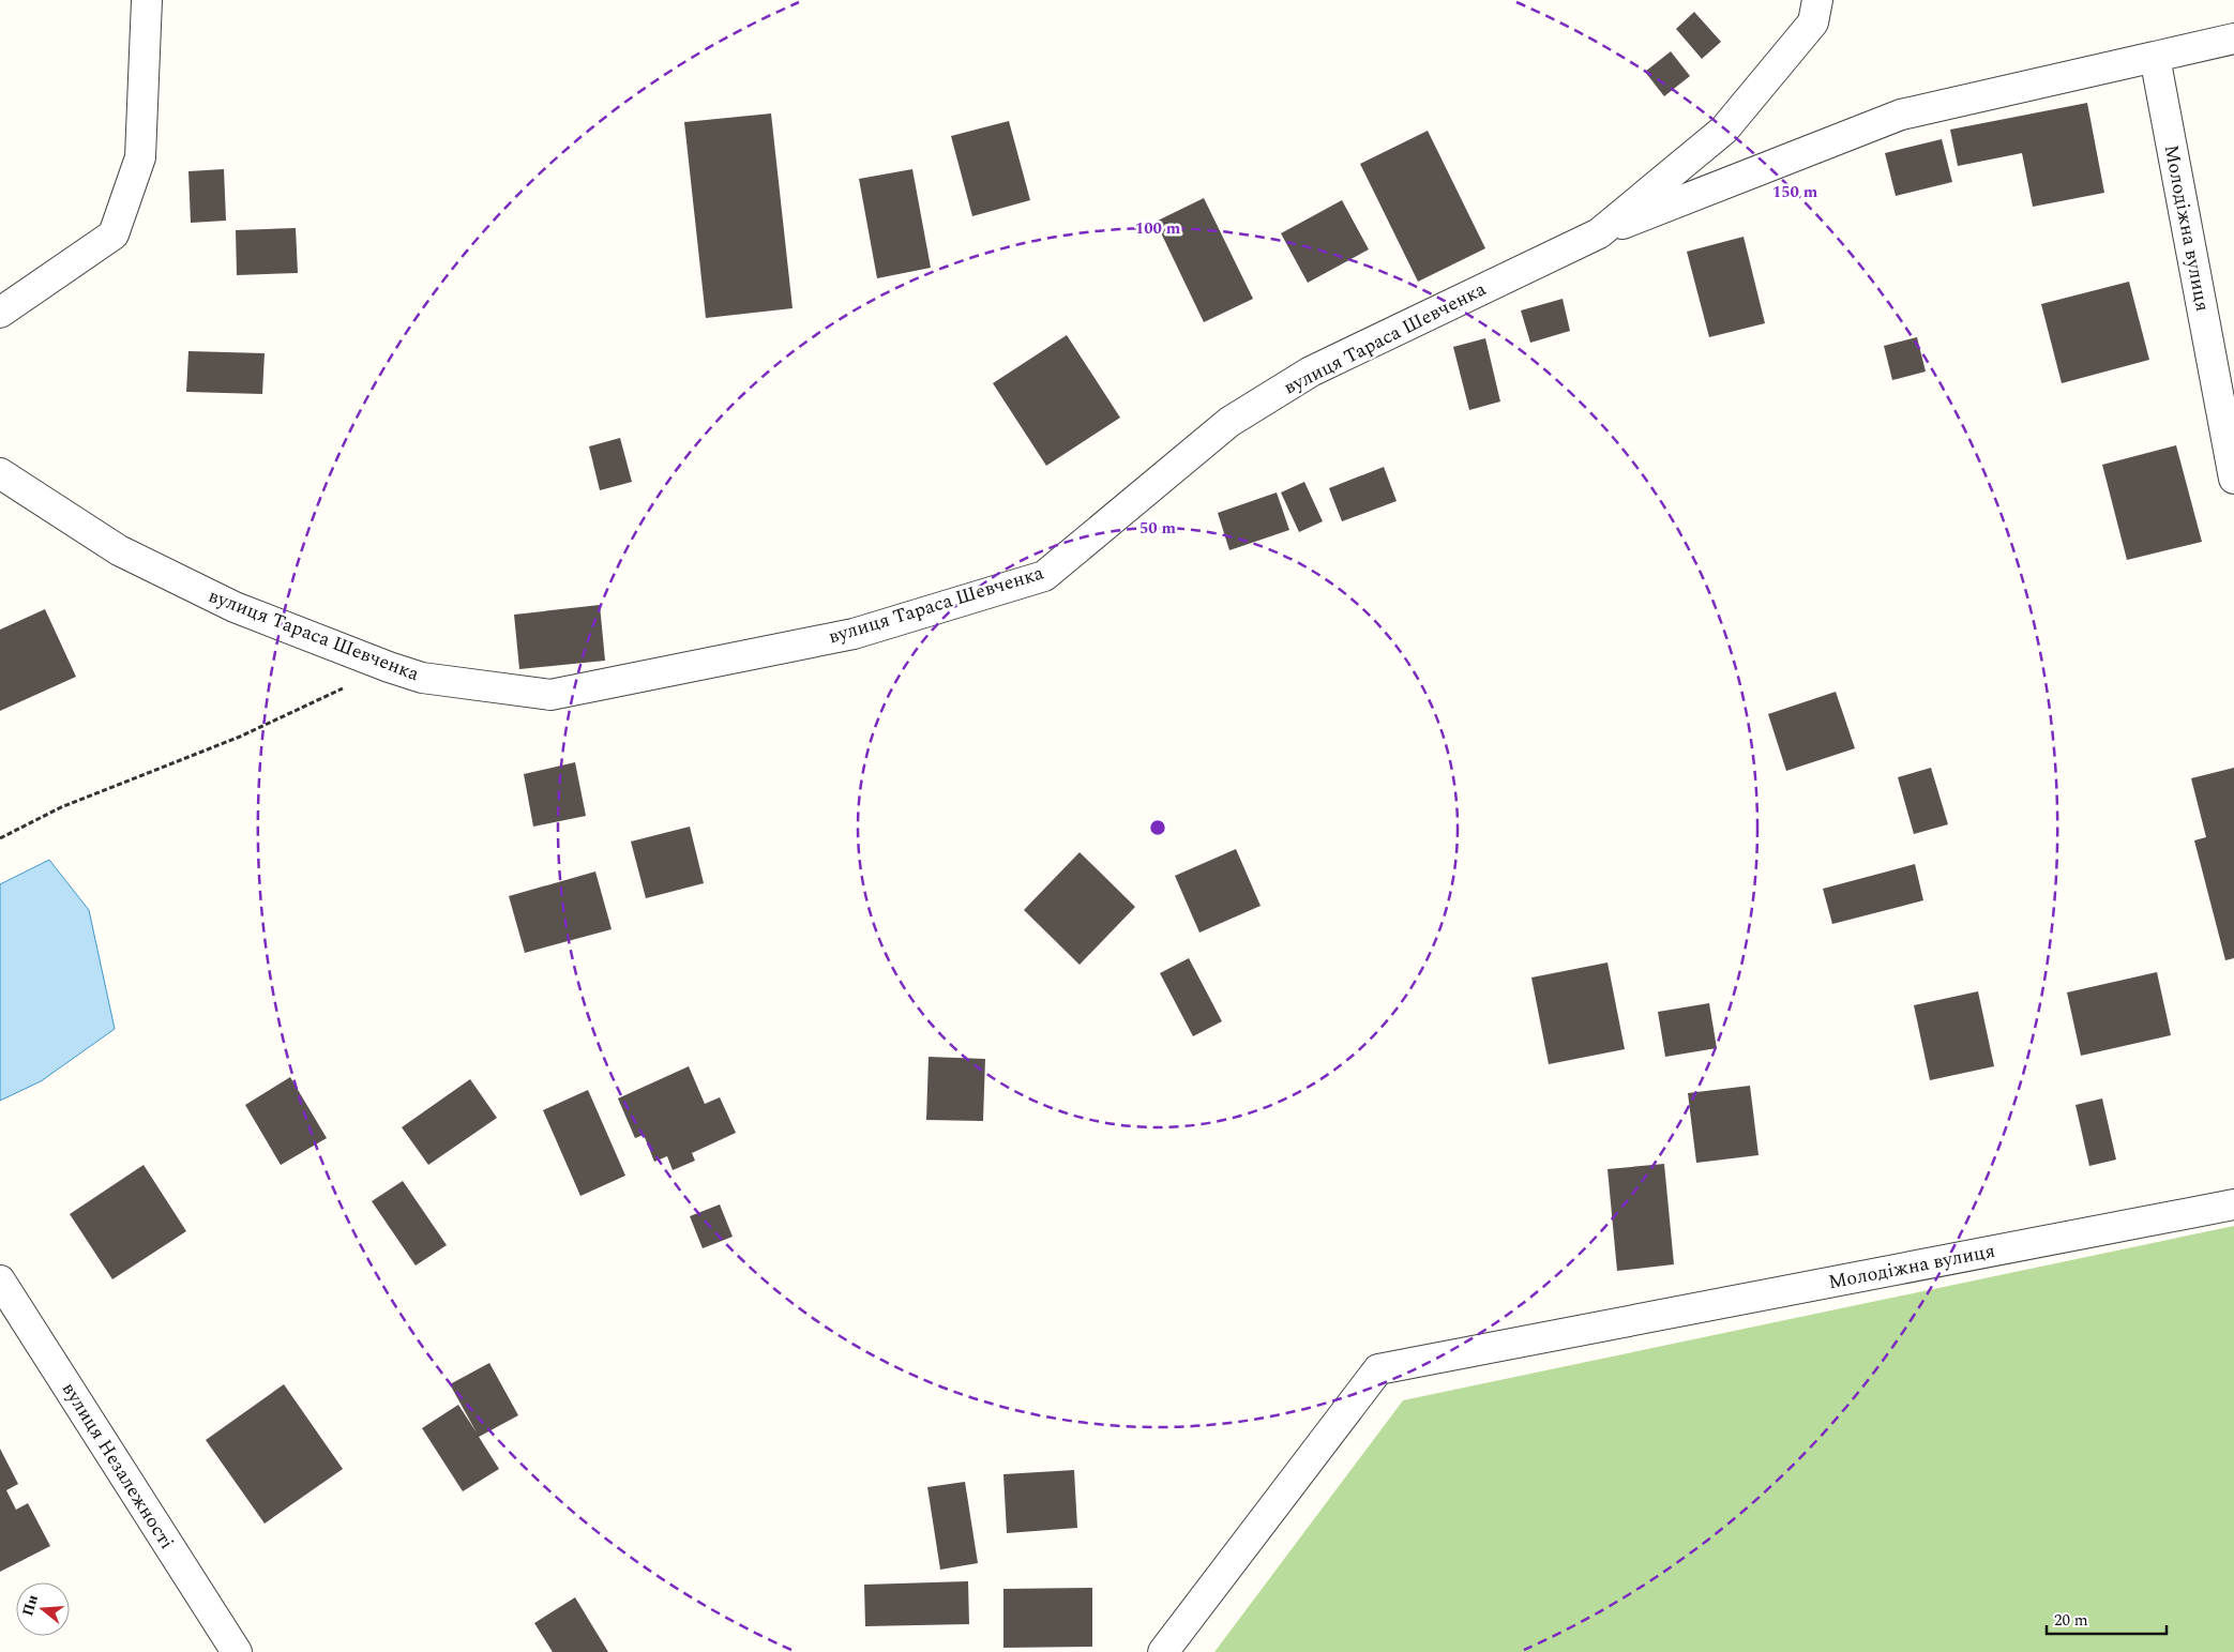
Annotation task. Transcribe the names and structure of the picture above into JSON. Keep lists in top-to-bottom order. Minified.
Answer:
{"streets":{"street":["Молодіжна вулиця","вулиця Тараса Шевченка","вулиця Незалежності"]},"scale_bar":"20 m","north":"left","rings":["150 m","100 m","50 m"]}
